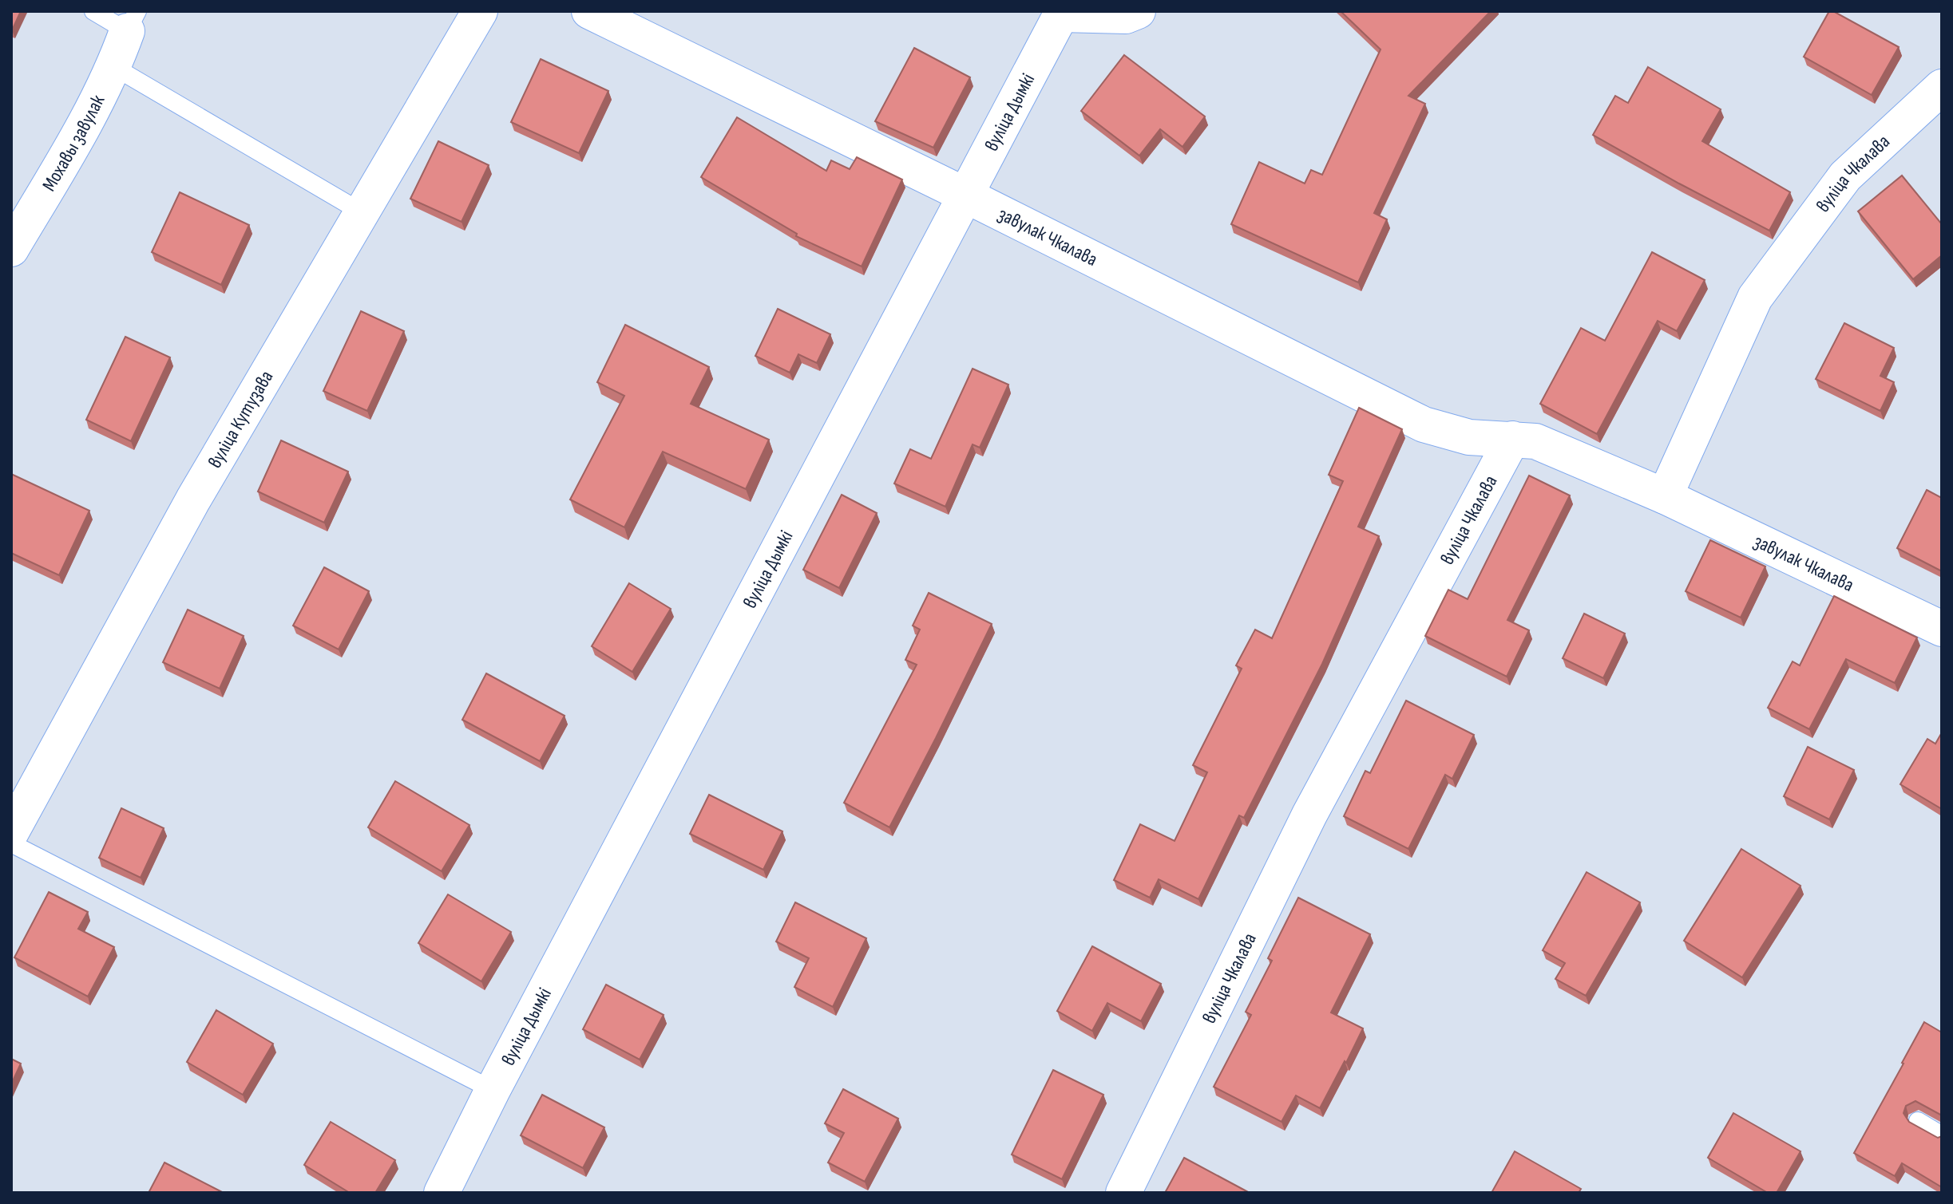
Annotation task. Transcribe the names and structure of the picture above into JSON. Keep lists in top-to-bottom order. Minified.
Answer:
{"streets":{"street":["вуліца Дымкі","Мохавы завулак","вуліца Чкалава","завулак Чкалава","вуліца Кутузава"]},"crossings":[["вуліца Дымкі","завулак Чкалава"],["вуліца Чкалава","завулак Чкалава"]]}
